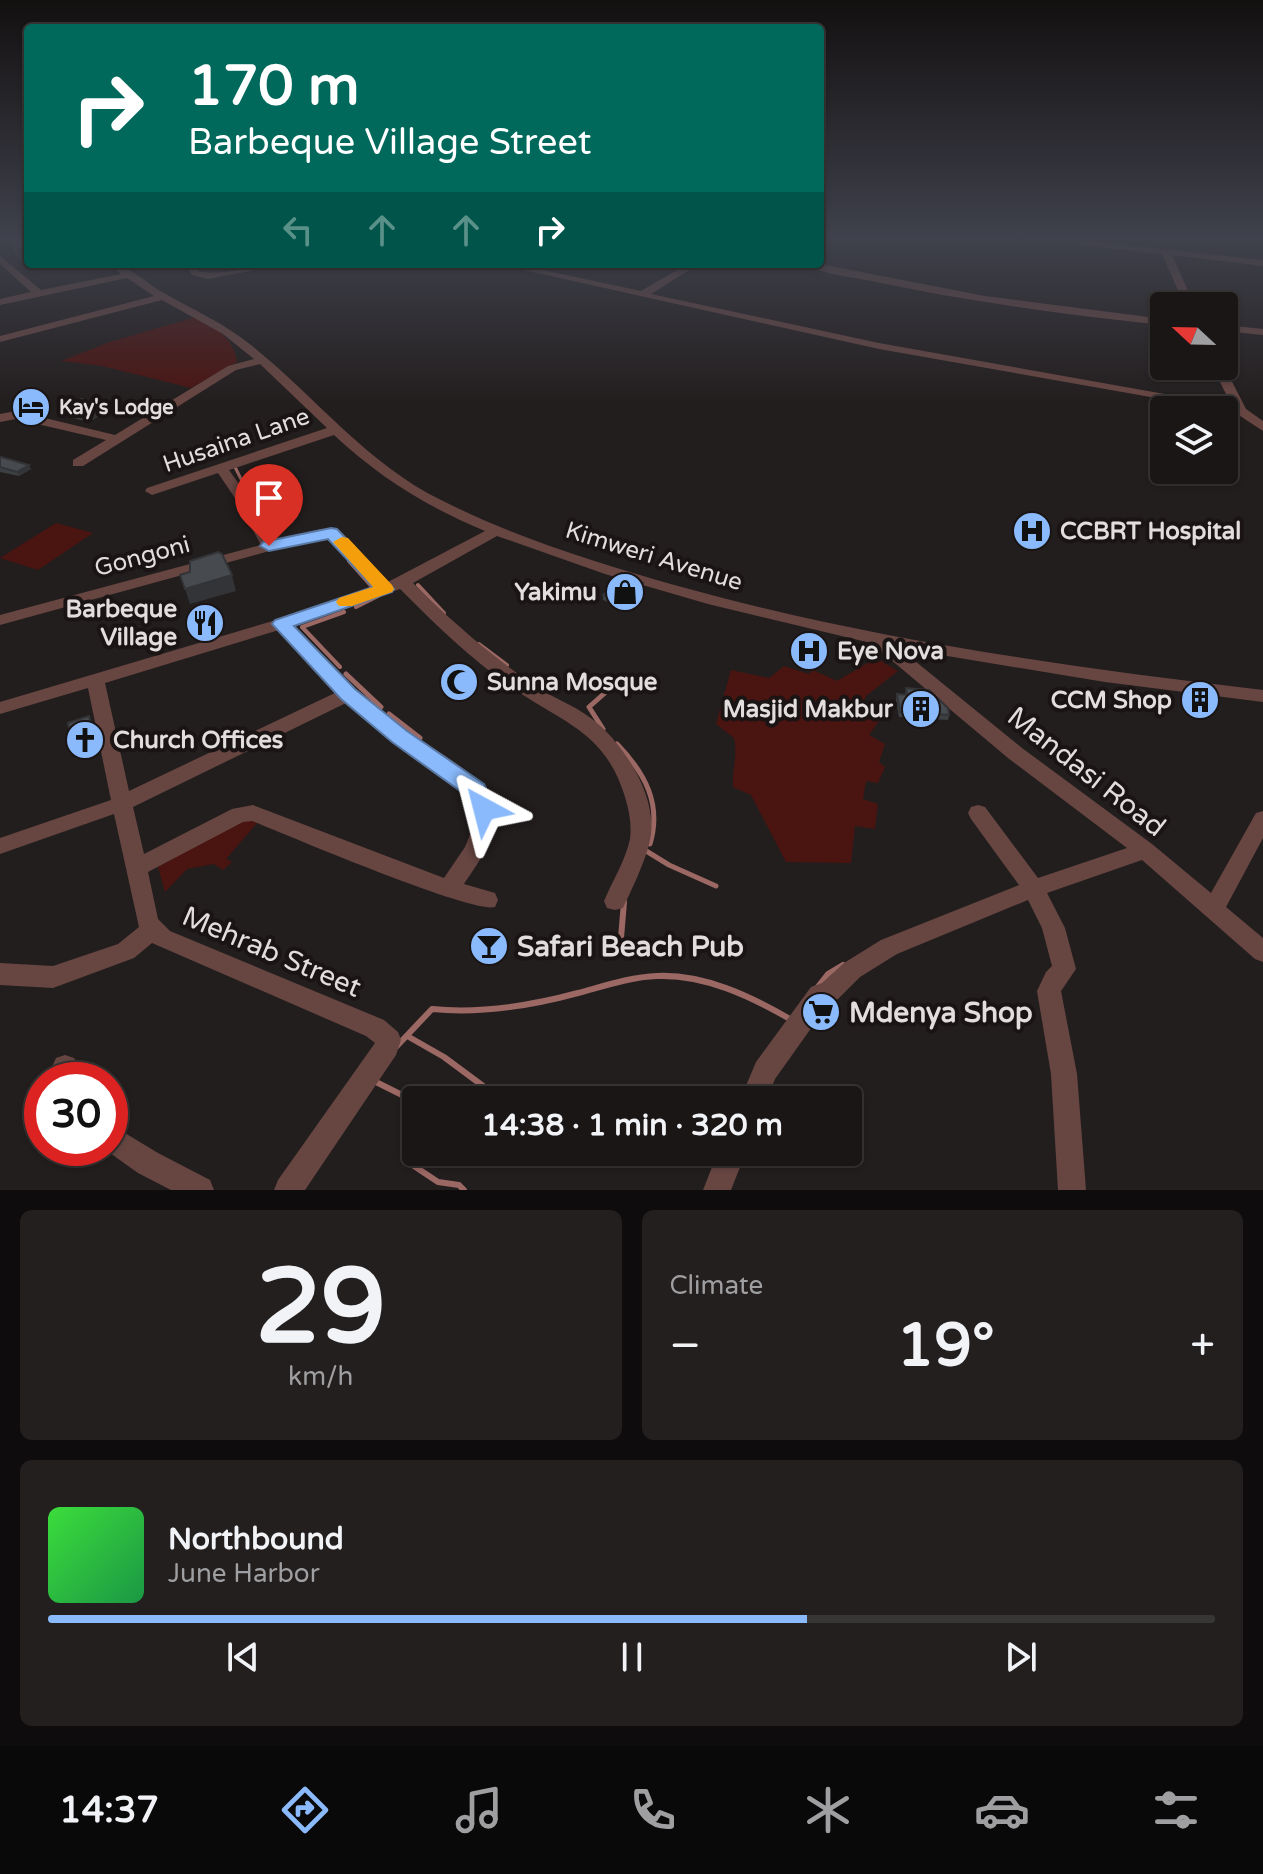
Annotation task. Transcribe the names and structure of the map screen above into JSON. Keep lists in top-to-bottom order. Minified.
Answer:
{"streets":{"street":["Husaina Lane","Gongoni","Kimweri Avenue","Mandasi Road","Mehrab Street"]},"crossings":[["Husaina Lane","Kimweri Avenue"],["Kimweri Avenue","Mandasi Road"]],"places":{"hotel":["Kay's Lodge"],"hospital":["CCBRT Hospital","Eye Nova"],"shop":["Yakimu"],"restaurant":["Barbeque Village"],"mosque":["Sunna Mosque"],"building":["CCM Shop","Masjid Makbur"],"church":["Church Offices"],"bar":["Safari Beach Pub"],"supermarket":["Mdenya Shop"]},"north":"left","page":{"turn":["170 m","Barbeque Village Street"],"limit":"30","trip":"14:38 · 1 min · 320 m","tile":[["29","km/h"],"Climate"],"heat":["−","19°","+"],"song":["Northbound","June Harbor"],"tabs":"14:37"}}
